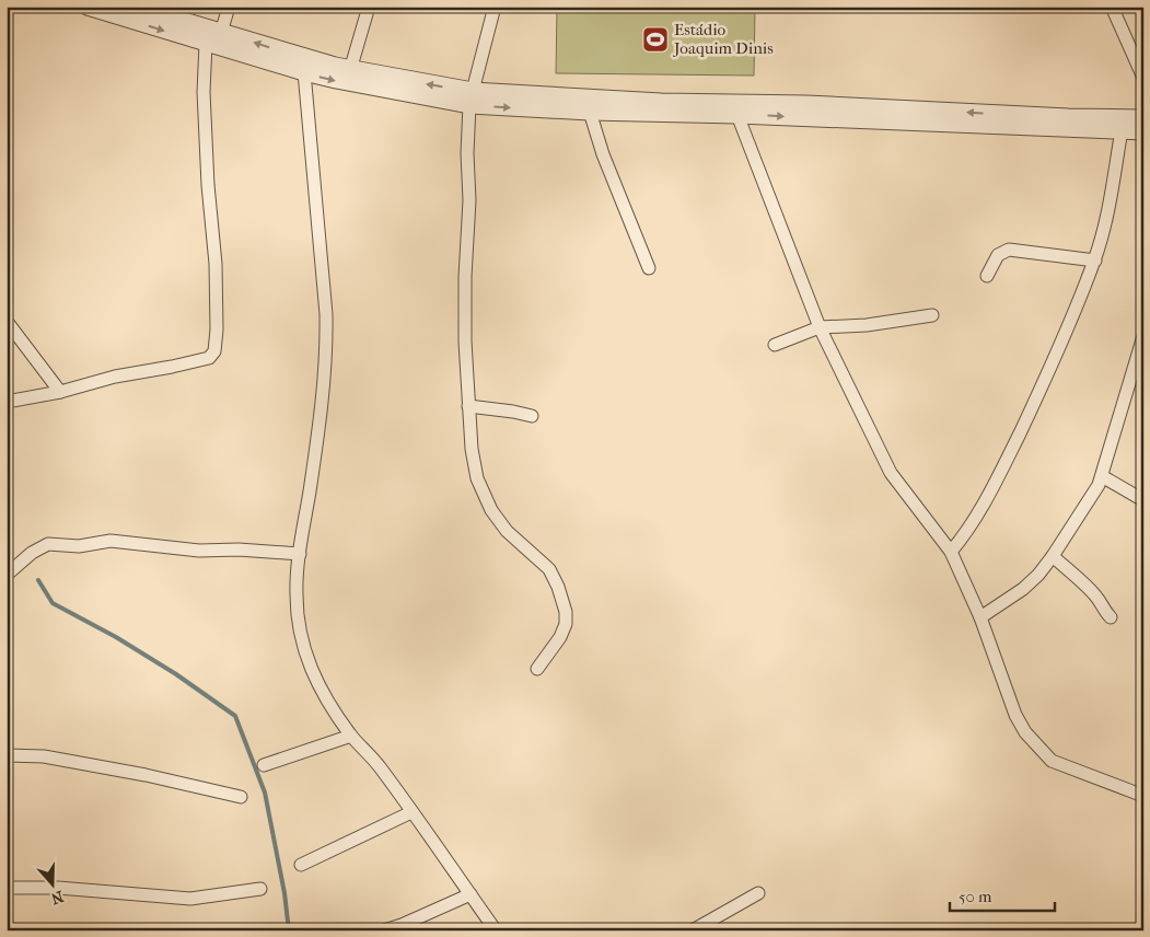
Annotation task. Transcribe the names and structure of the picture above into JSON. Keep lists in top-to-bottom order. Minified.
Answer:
{"places":{"sports":["Estádio Joaquim Dinis"]},"scale_bar":"50 m","north":"bottom"}
